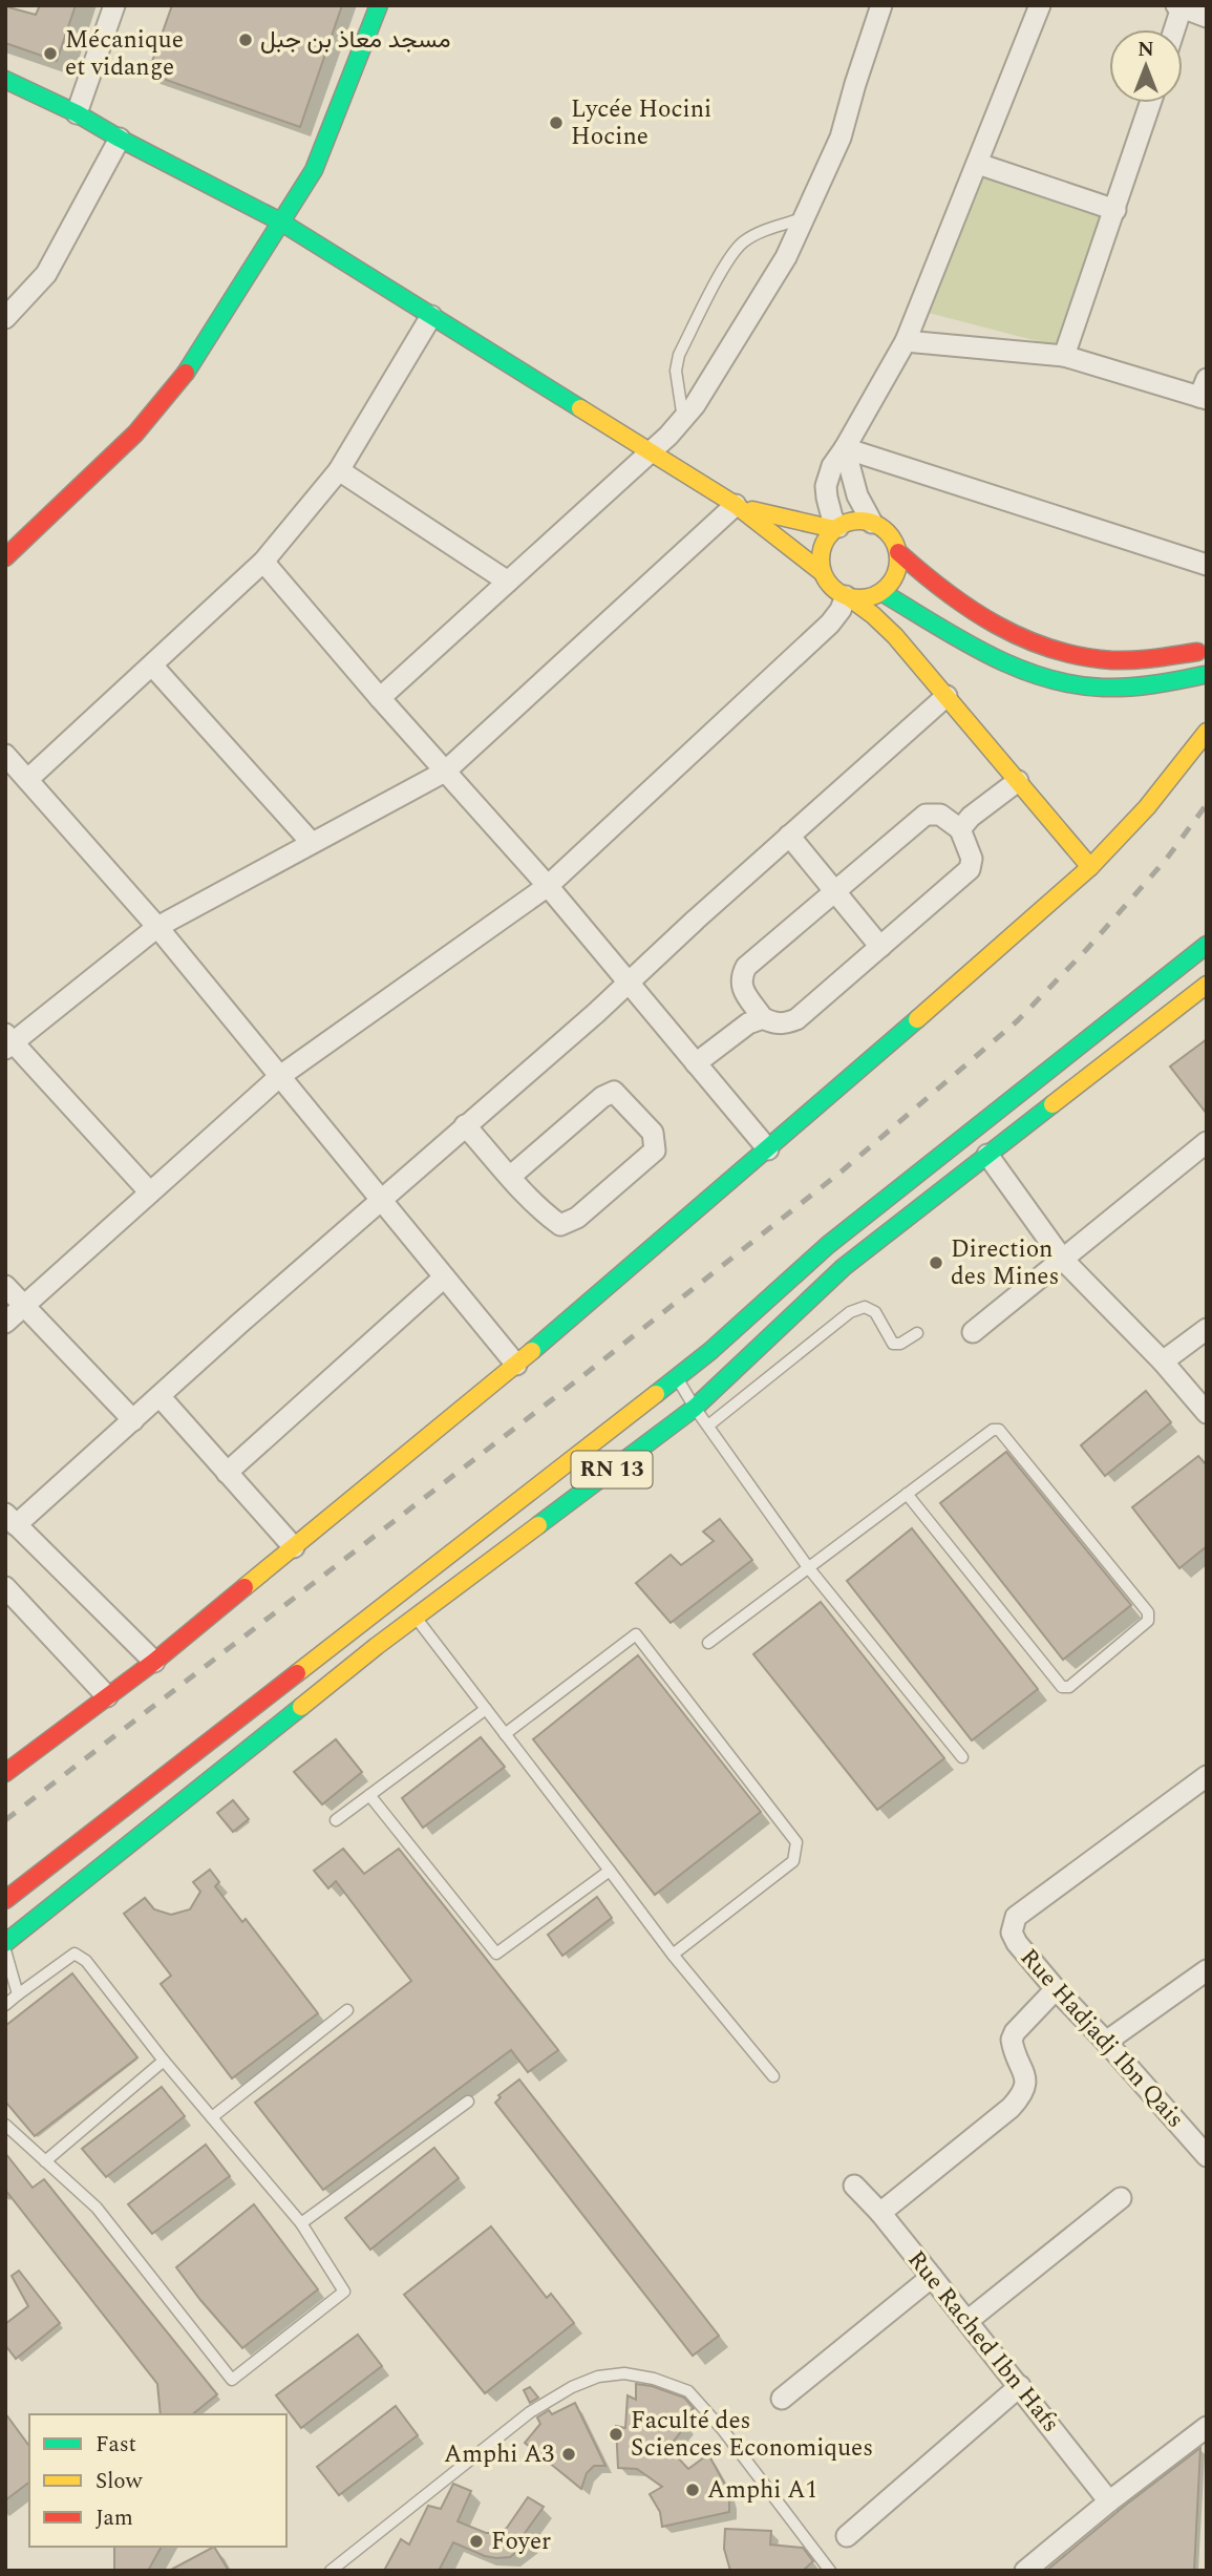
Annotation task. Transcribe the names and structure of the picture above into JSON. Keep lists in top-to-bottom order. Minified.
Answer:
{"streets":{"main road":["RN 13"],"street":["Rue Hadjadj Ibn Qais","Rue Rached Ibn Hafs"]},"places":["مسجد معاذ بن جبل","Mécanique et vidange","Lycée Hocini Hocine","Direction des Mines","Faculté des Sciences Economiques","Amphi A3","Amphi A1","Foyer"],"legend":["Fast","Slow","Jam"],"north":"top"}
